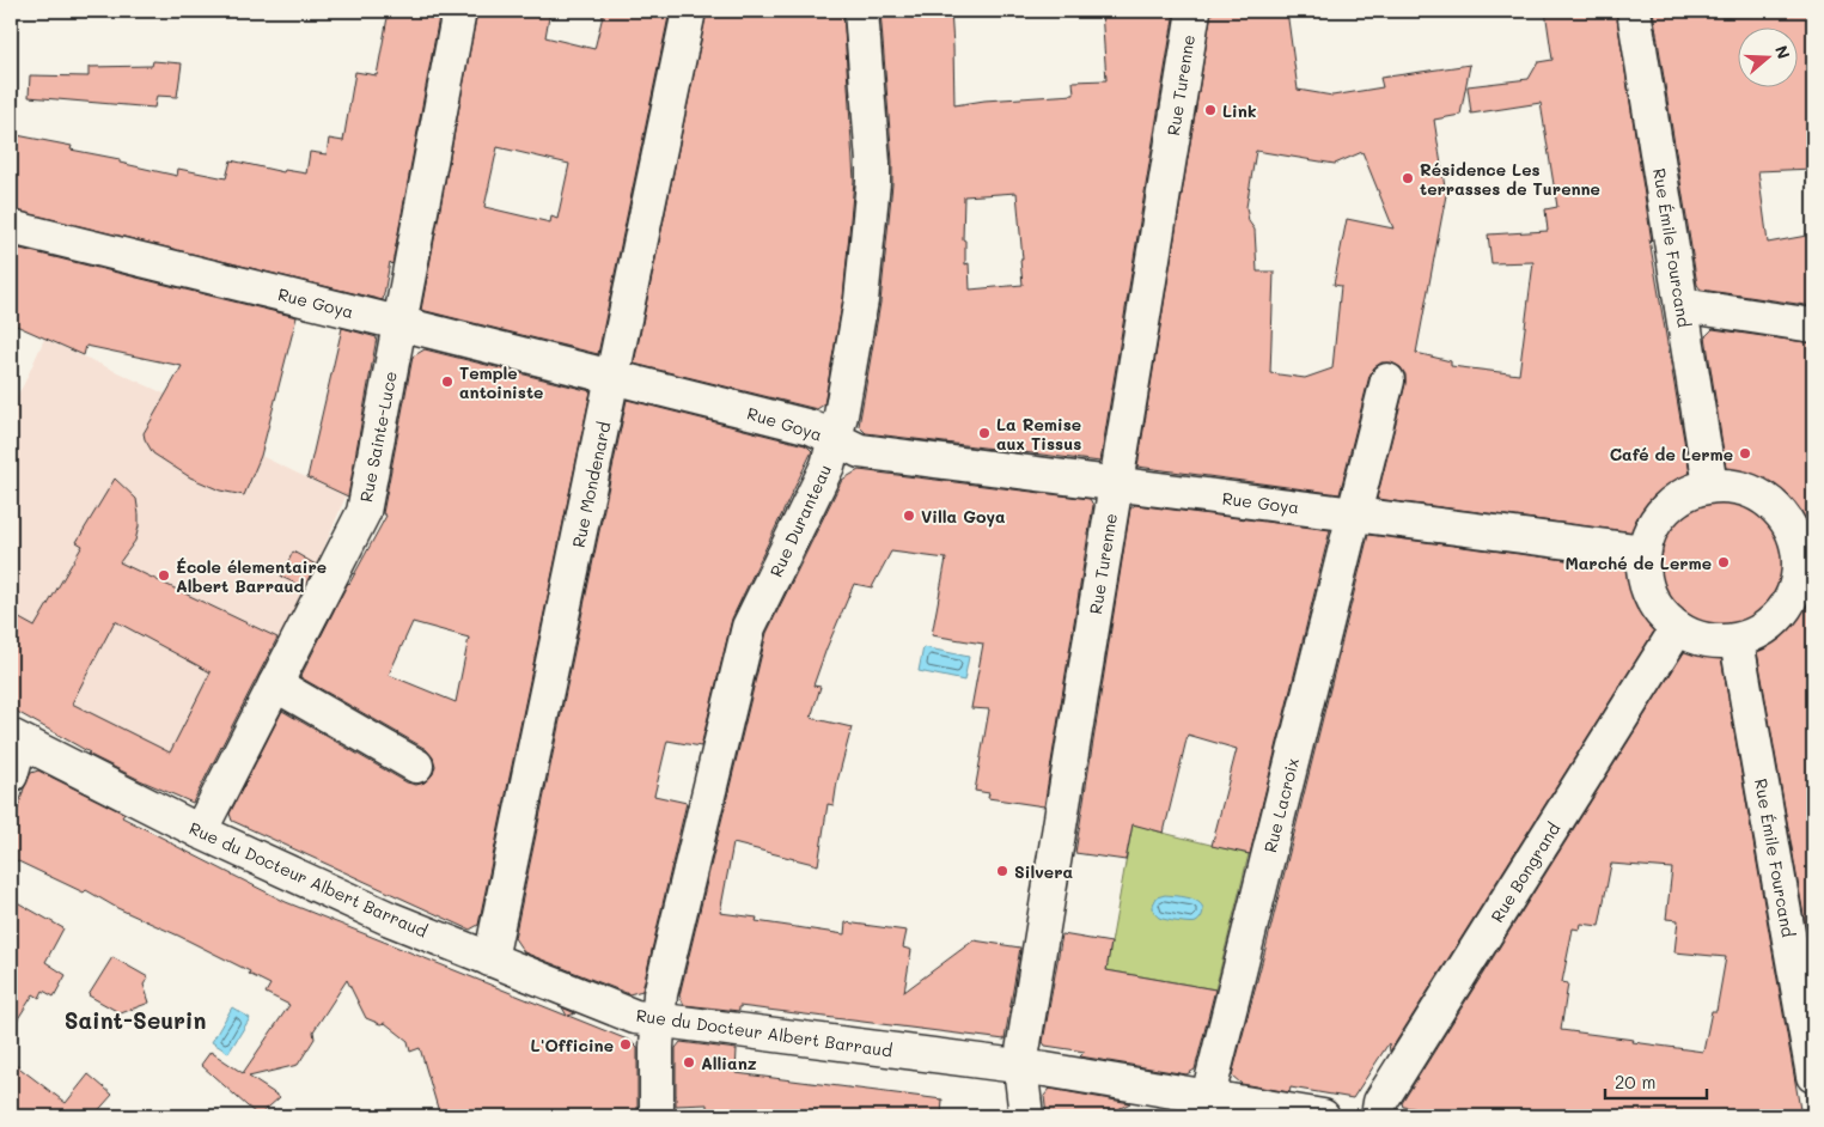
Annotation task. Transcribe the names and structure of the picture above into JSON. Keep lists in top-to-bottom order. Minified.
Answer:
{"streets":{"street":["Rue Turenne","Rue Émile Fourcand","Rue Goya","Rue Sainte-Luce","Rue Mondenard","Rue Duranteau","Rue Lacroix","Rue Bongrand","Rue du Docteur Albert Barraud"]},"crossings":[["Rue Turenne","Rue Goya"],["Rue Turenne","Rue du Docteur Albert Barraud"],["Rue Émile Fourcand","Rue Goya"],["Rue Émile Fourcand","Rue Bongrand"],["Rue Goya","Rue Sainte-Luce"],["Rue Goya","Rue Mondenard"],["Rue Goya","Rue Duranteau"],["Rue Goya","Rue Lacroix"],["Rue Goya","Rue Bongrand"],["Rue Sainte-Luce","Rue du Docteur Albert Barraud"],["Rue Mondenard","Rue du Docteur Albert Barraud"],["Rue Duranteau","Rue du Docteur Albert Barraud"],["Rue Lacroix","Rue du Docteur Albert Barraud"]],"districts":["Saint-Seurin"],"places":["Link","Résidence Les terrasses de Turenne","Temple antoiniste","La Remise aux Tissus","Café de Lerme","Villa Goya","Marché de Lerme","École élementaire Albert Barraud","Silvera","L'Officine","Allianz"],"scale_bar":"20 m","north":"right"}
